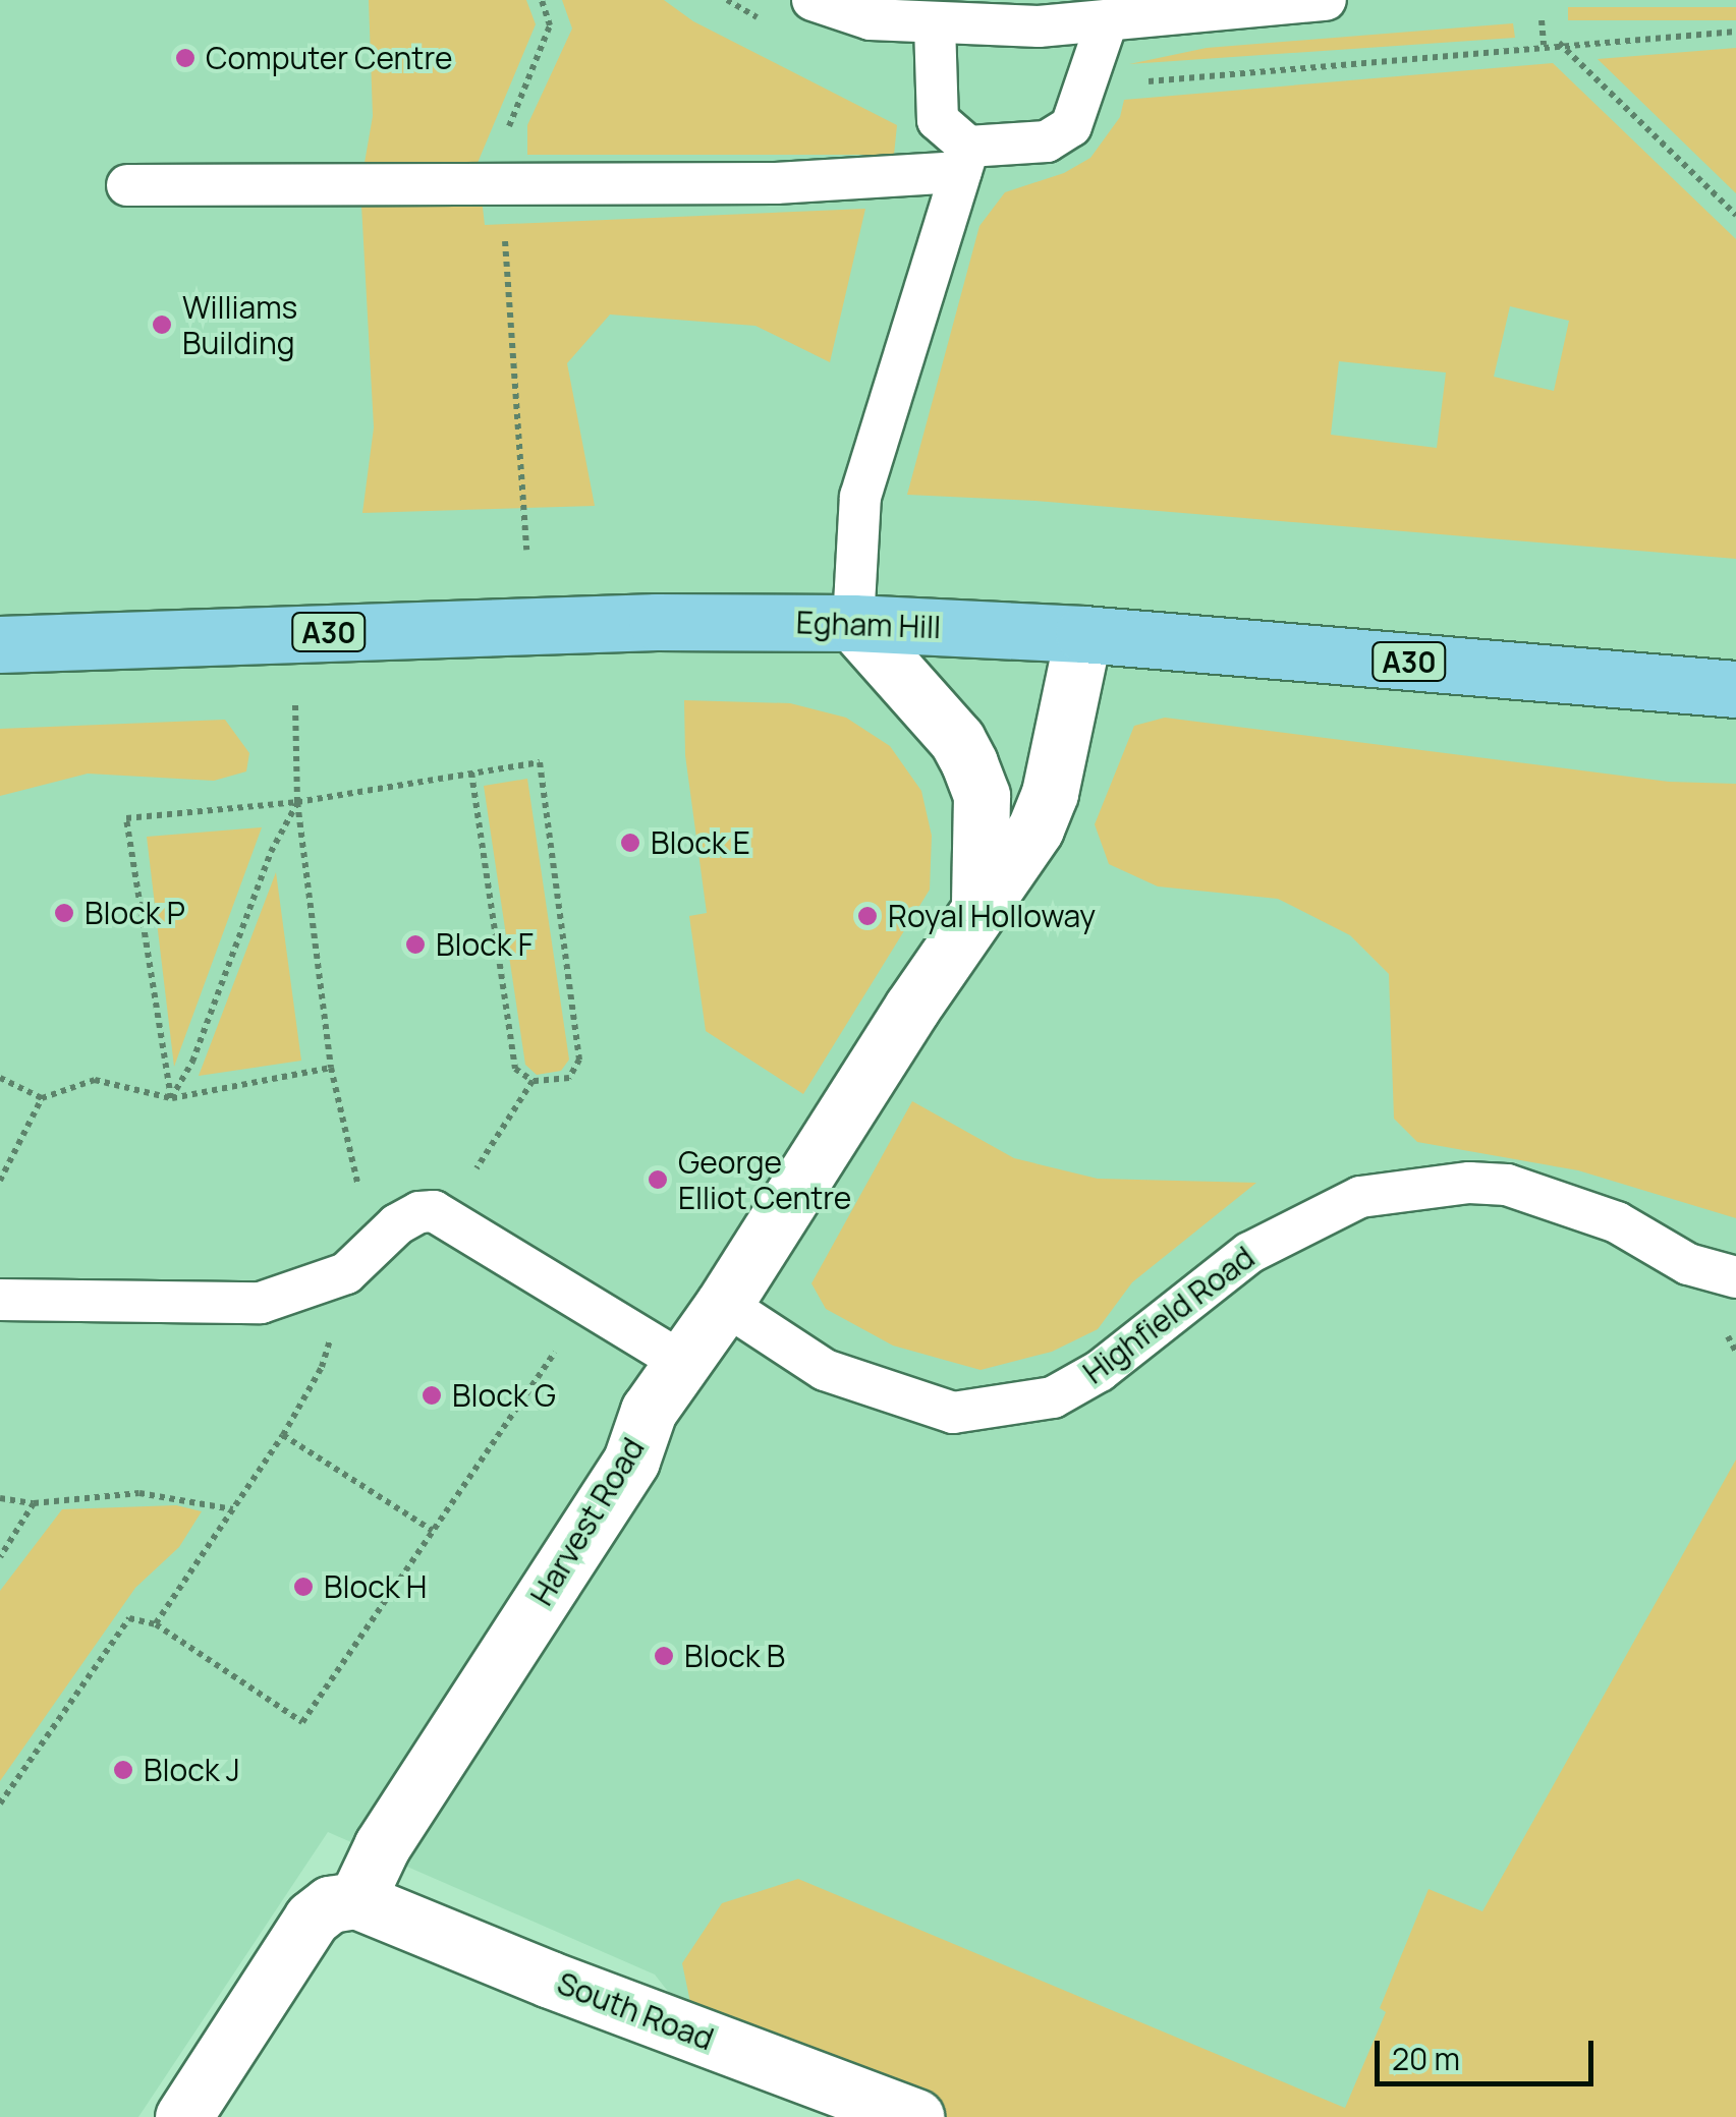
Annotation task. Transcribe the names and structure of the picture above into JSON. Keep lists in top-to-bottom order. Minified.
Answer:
{"streets":{"main road":["Egham Hill","A30"],"street":["Harvest Road","South Road"],"lane":["Highfield Road"]},"crossings":[["Egham Hill","Harvest Road"],["Highfield Road","Harvest Road"],["Harvest Road","South Road"]],"places":["Computer Centre","Williams Building","Block E","Block P","Royal Holloway","Block F","George Elliot Centre","Block G","Block H","Block B","Block J"],"scale_bar":"20 m"}
